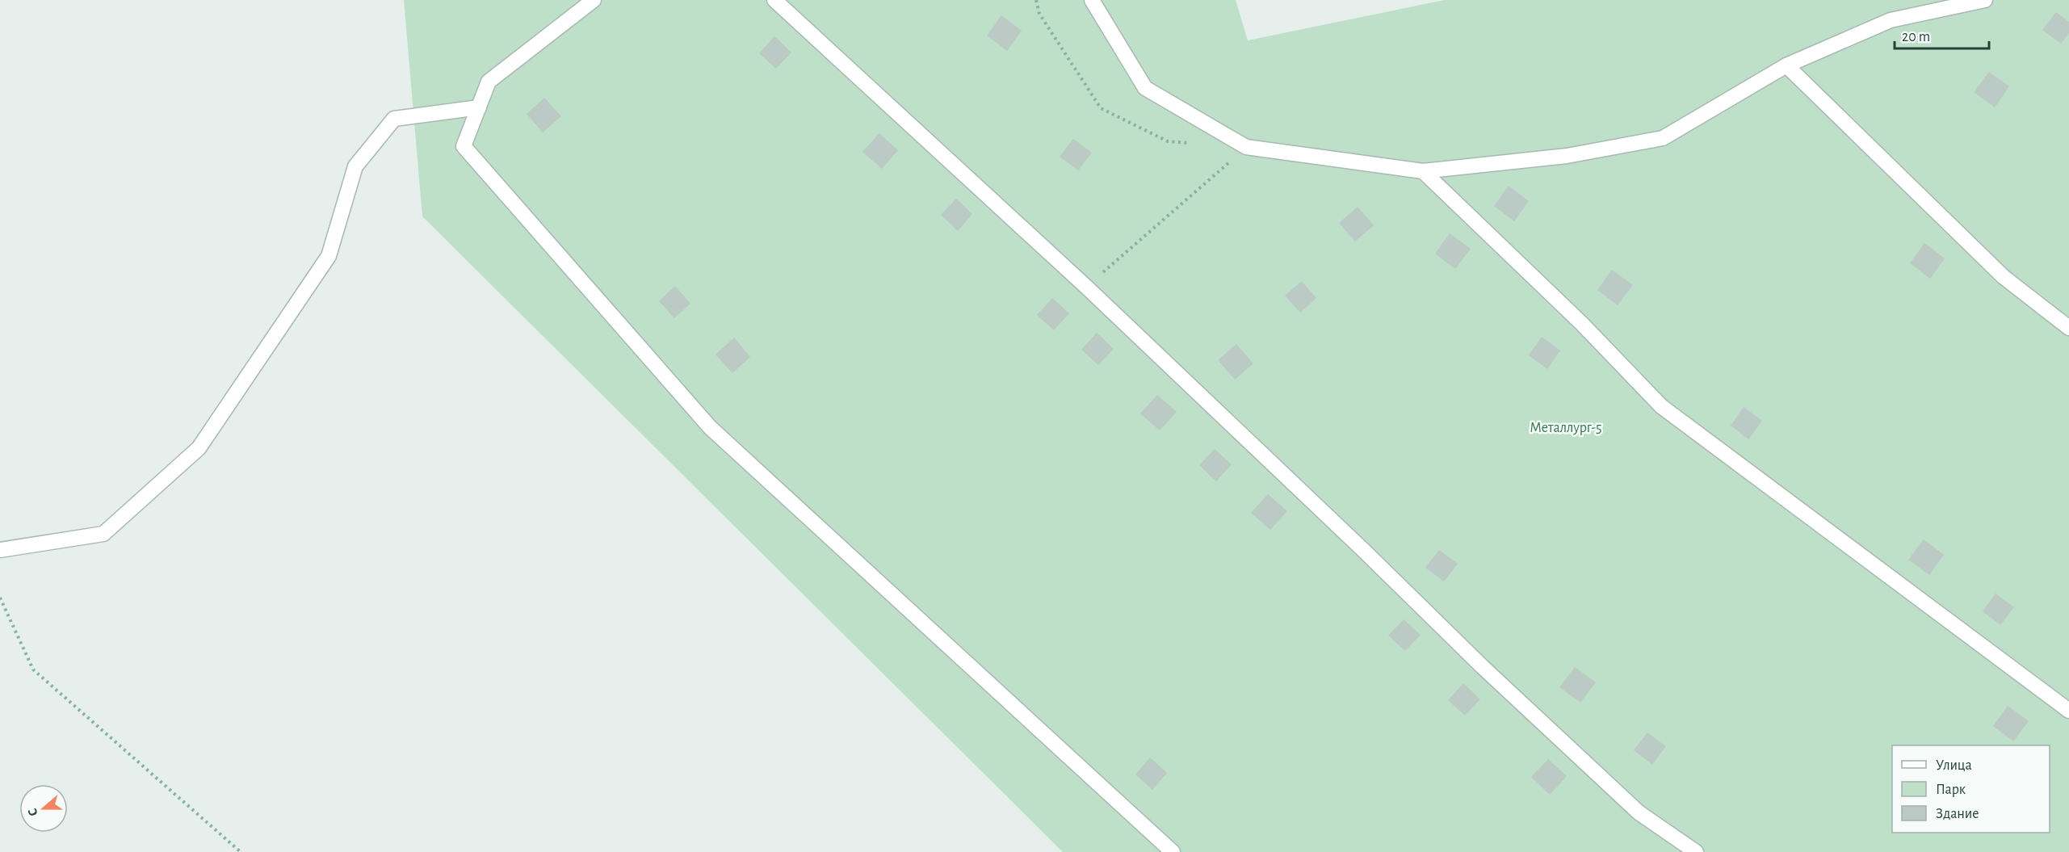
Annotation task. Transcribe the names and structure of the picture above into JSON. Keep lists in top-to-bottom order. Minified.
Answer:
{"parks":["Металлург-5"],"legend":["Улица","Парк","Здание"],"scale_bar":"20 m","north":"left"}
